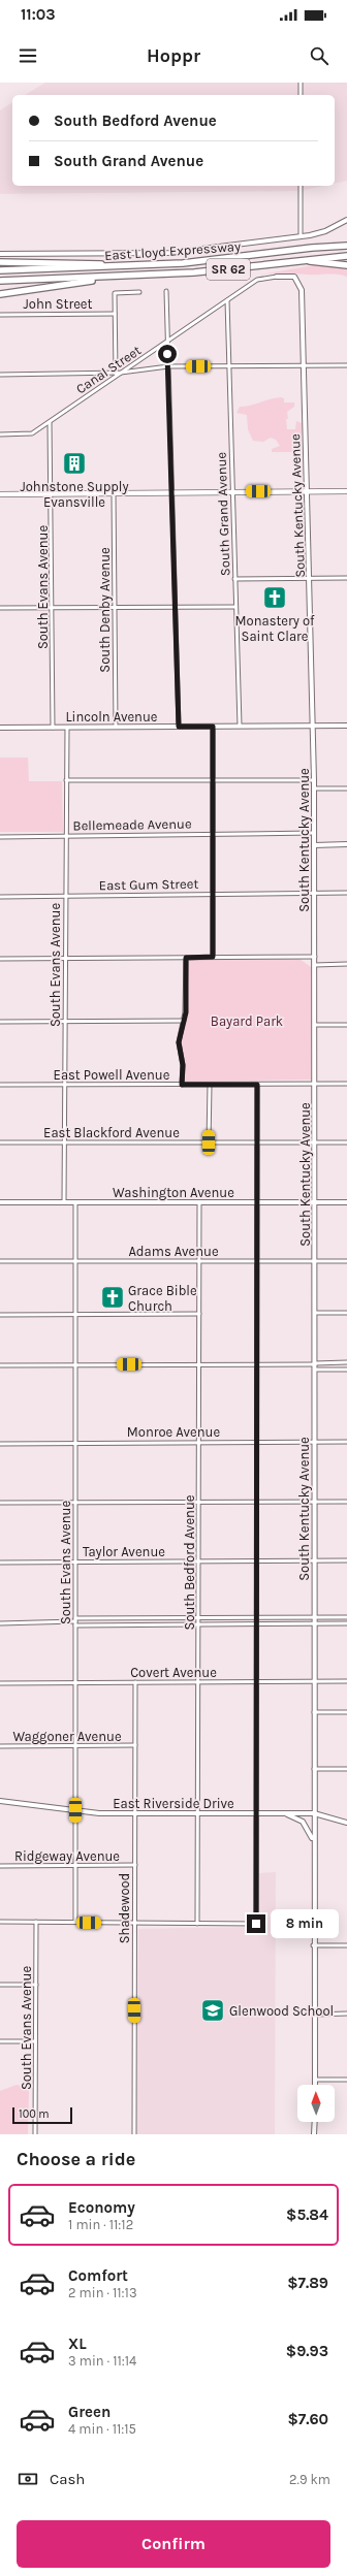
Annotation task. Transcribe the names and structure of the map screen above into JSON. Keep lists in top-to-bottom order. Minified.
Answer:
{"streets":{"highway":["East Lloyd Expressway","SR 62"],"street":["John Street","Canal Street","South Kentucky Avenue","South Grand Avenue","South Evans Avenue","South Denby Avenue","Lincoln Avenue","Bellemeade Avenue","East Gum Street","East Powell Avenue","East Blackford Avenue","Washington Avenue","Adams Avenue","Monroe Avenue","Taylor Avenue","South Bedford Avenue","Covert Avenue","Waggoner Avenue","East Riverside Drive","Ridgeway Avenue","Shadewood"]},"crossings":[["Canal Street","South Kentucky Avenue"],["Canal Street","South Grand Avenue"],["Canal Street","South Evans Avenue"],["South Kentucky Avenue","Lincoln Avenue"],["South Kentucky Avenue","Bellemeade Avenue"],["South Kentucky Avenue","East Gum Street"],["South Kentucky Avenue","East Powell Avenue"],["South Kentucky Avenue","East Blackford Avenue"],["South Kentucky Avenue","Washington Avenue"],["South Kentucky Avenue","Adams Avenue"],["South Kentucky Avenue","Monroe Avenue"],["South Kentucky Avenue","Taylor Avenue"],["South Kentucky Avenue","Covert Avenue"],["South Kentucky Avenue","East Riverside Drive"],["South Grand Avenue","Lincoln Avenue"],["South Evans Avenue","Lincoln Avenue"],["South Evans Avenue","Bellemeade Avenue"],["South Evans Avenue","East Gum Street"],["South Evans Avenue","East Powell Avenue"],["South Evans Avenue","East Blackford Avenue"],["South Evans Avenue","Washington Avenue"],["South Evans Avenue","Adams Avenue"],["South Evans Avenue","Monroe Avenue"],["South Evans Avenue","Taylor Avenue"],["South Evans Avenue","Covert Avenue"],["South Evans Avenue","Waggoner Avenue"],["South Evans Avenue","East Riverside Drive"],["South Evans Avenue","Ridgeway Avenue"],["South Denby Avenue","Lincoln Avenue"],["Washington Avenue","South Bedford Avenue"],["Adams Avenue","South Bedford Avenue"],["Monroe Avenue","South Bedford Avenue"],["Taylor Avenue","South Bedford Avenue"],["South Bedford Avenue","Covert Avenue"],["South Bedford Avenue","East Riverside Drive"],["Covert Avenue","Shadewood"],["Waggoner Avenue","Shadewood"],["East Riverside Drive","Shadewood"],["Ridgeway Avenue","Shadewood"]],"parks":["Bayard Park"],"places":{"building":["Johnstone Supply Evansville"],"church":["Monastery of Saint Clare","Grace Bible Church"],"school or university":["Glenwood School"]},"scale_bar":"100 m","north":"top","page":{"status":"11:03","header":"Hoppr","banner":["South Bedford Avenue","South Grand Avenue"],"bubble":"8 min","scale":"100 m","heading":"Choose a ride","list":[{"name":"Economy","note":"1 min · 11:12","value":"$5.84"},{"name":"Comfort","note":"2 min · 11:13","value":"$7.89"},{"name":"XL","note":"3 min · 11:14","value":"$9.93"},{"name":"Green","note":"4 min · 11:15","value":"$7.60"}],"pay":["Cash","2.9 km"],"buttons":"Confirm"}}
